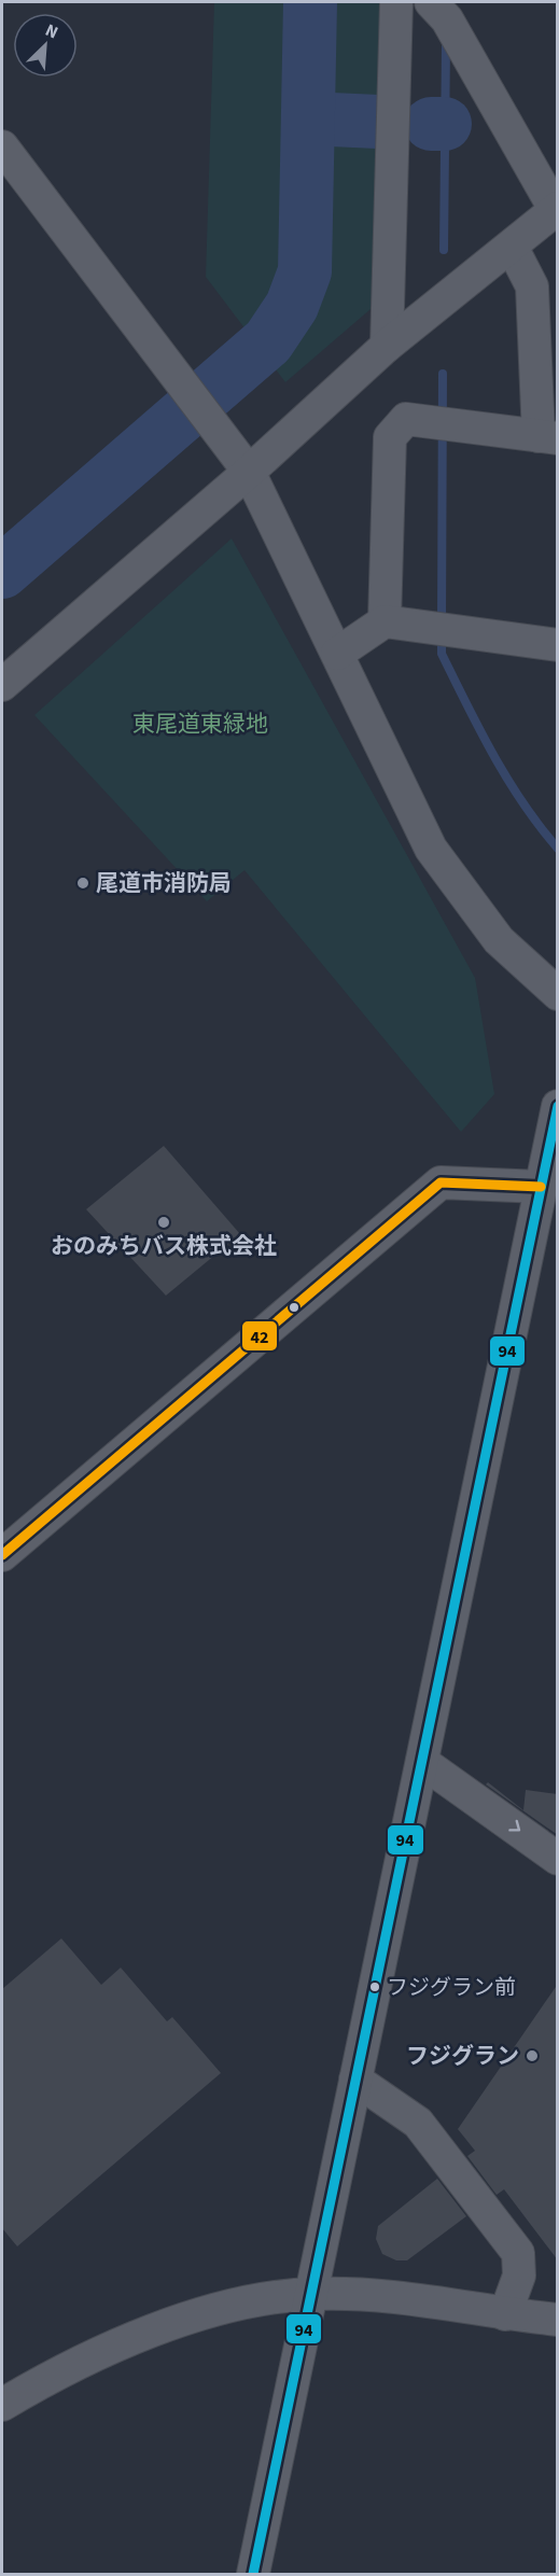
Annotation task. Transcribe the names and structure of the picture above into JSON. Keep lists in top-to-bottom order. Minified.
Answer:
{"parks":["東尾道東緑地"],"places":["尾道市消防局","おのみちバス株式会社","フジグラン前","フジグラン"],"lines":["transit line 94","transit line 42"],"north":"top right"}
